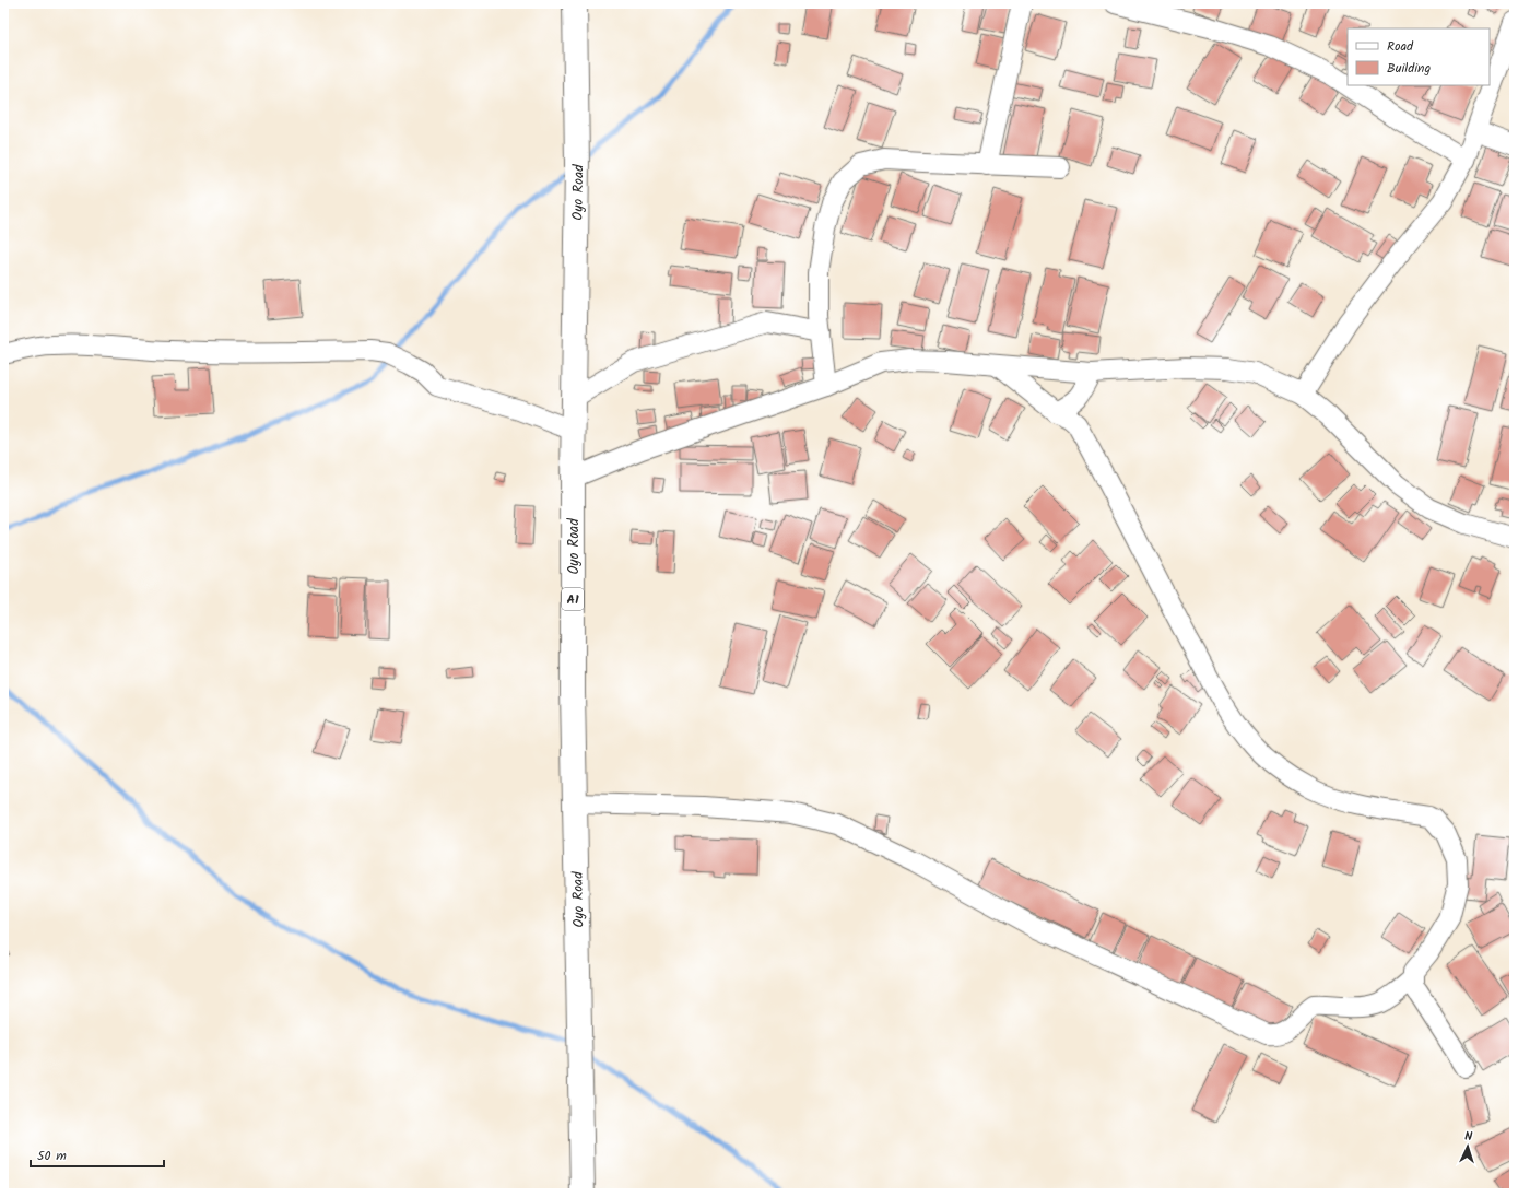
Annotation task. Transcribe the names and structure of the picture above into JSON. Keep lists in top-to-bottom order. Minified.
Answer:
{"streets":{"highway":["Oyo Road","A1"]},"legend":["Road","Building"],"scale_bar":"50 m","north":"top"}
